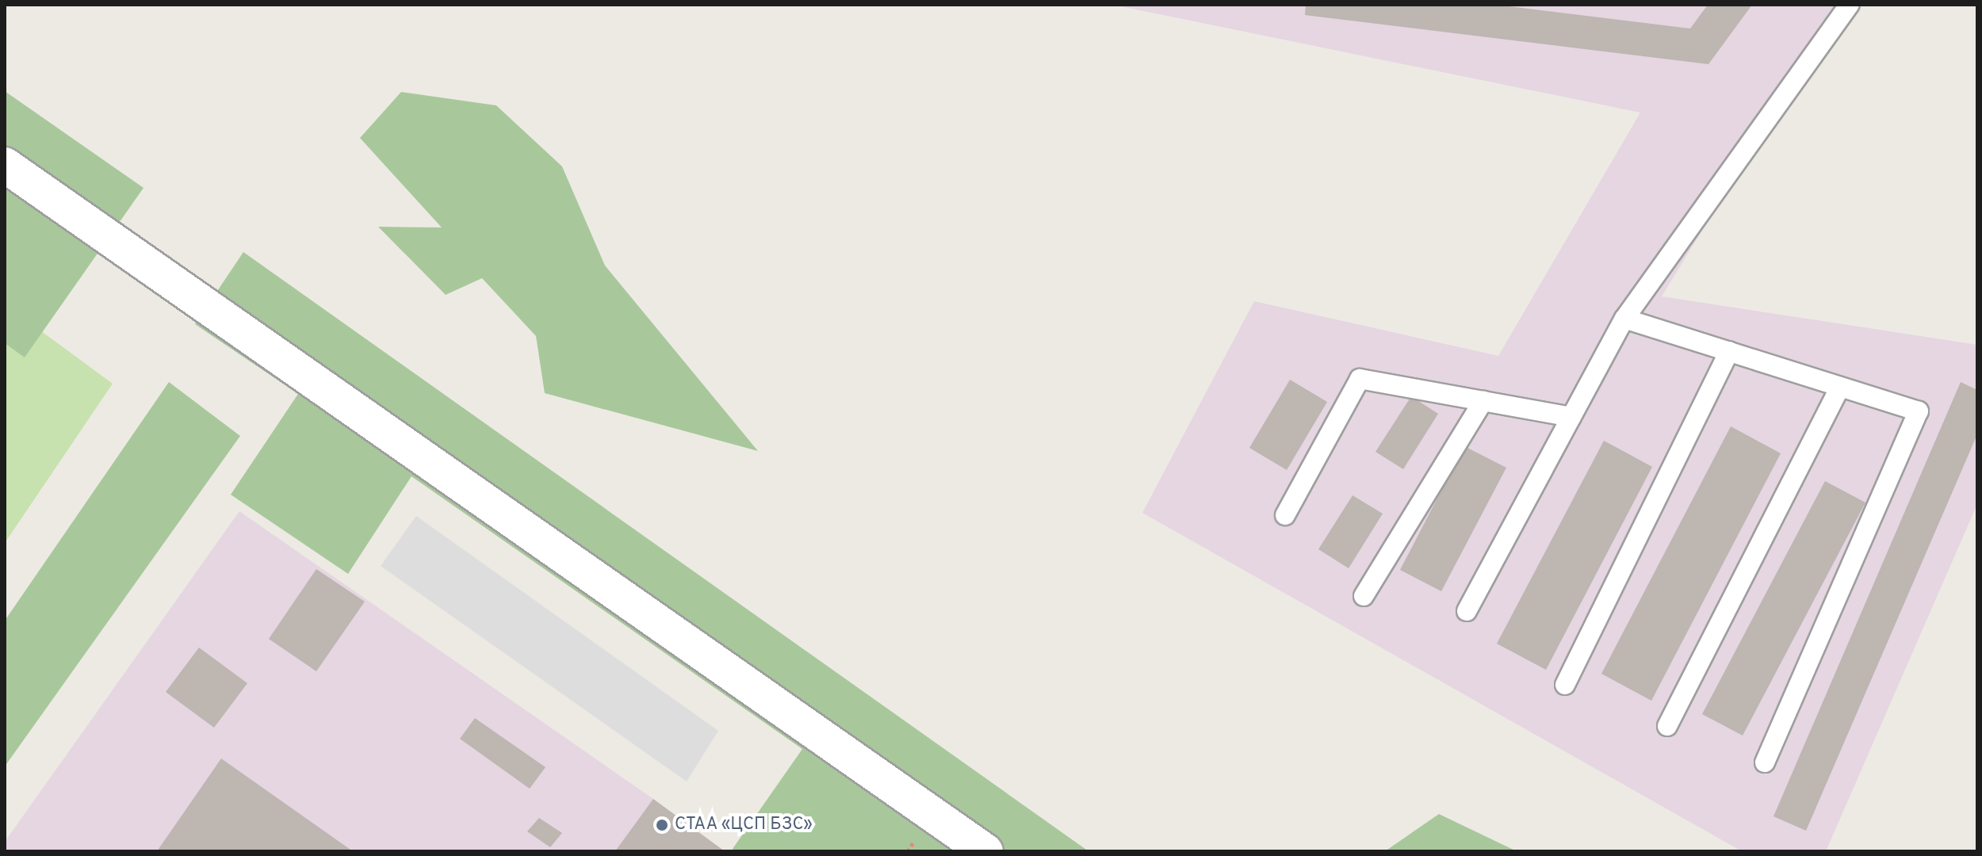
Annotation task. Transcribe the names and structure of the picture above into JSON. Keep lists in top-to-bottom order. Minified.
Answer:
{"places":["СТАА «ЦСП БЗС»"]}
